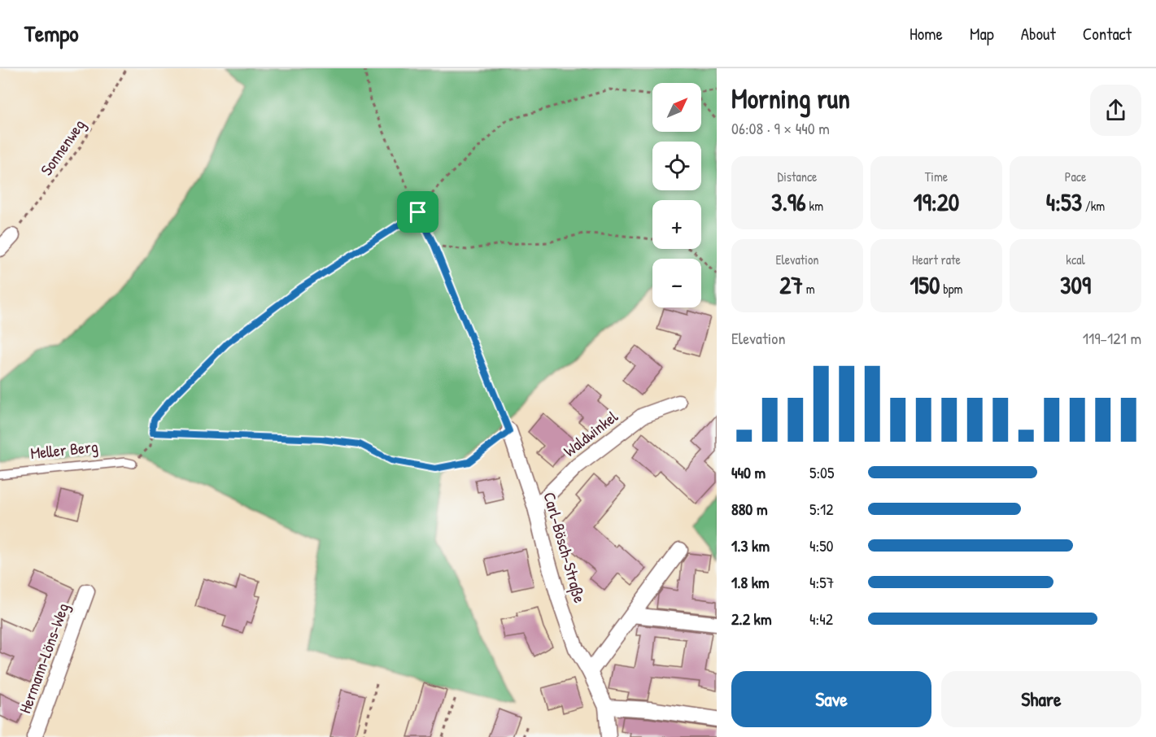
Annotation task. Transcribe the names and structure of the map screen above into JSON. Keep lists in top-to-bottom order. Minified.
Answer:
{"streets":{"street":["Waldwinkel","Carl-Bösch-Straße","Hermann-Löns-Weg"],"lane":["Meller Berg"],"path":["Sonnenweg"]},"crossings":[["Waldwinkel","Carl-Bösch-Straße"]],"north":"top right","page":{"header":"Tempo","nav":["Home","Map","About","Contact"],"heading":["Morning run","06:08 · 9 × 440 m"],"map_buttons":["+","−"],"stats":[["Distance","3.96 km"],["Time","19:20"],["Pace","4:53 /km"],["Elevation","27 m"],["Heart rate","150 bpm"],["kcal","309"]],"chart":["Elevation","119–121 m"],"list":[{"name":"440 m","note":"5:05"},{"name":"880 m","note":"5:12"},{"name":"1.3 km","note":"4:50"},{"name":"1.8 km","note":"4:57"},{"name":"2.2 km","note":"4:42"}],"buttons":["Save","Share"]}}
